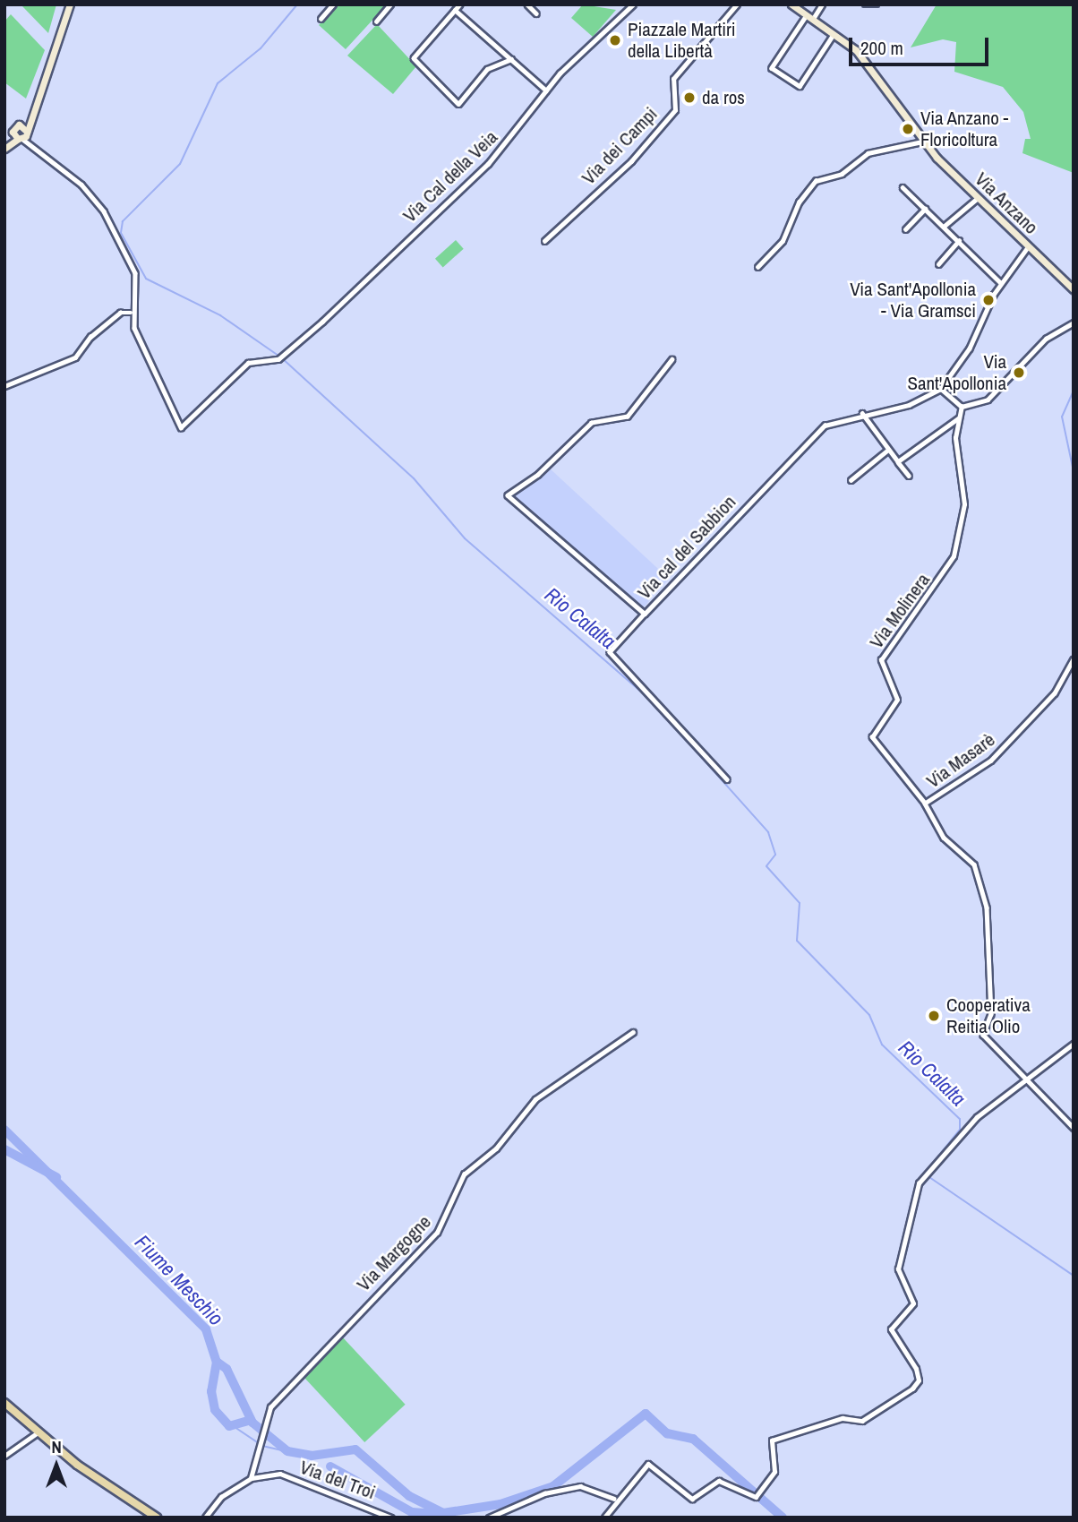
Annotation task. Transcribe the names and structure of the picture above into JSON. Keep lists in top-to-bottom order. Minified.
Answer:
{"streets":{"main road":["Via Anzano"],"street":["Via dei Campi","Via Cal della Veia","Via cal del Sabbion","Via Molinera","Via Masarè","Via Margogne","Via del Troi"]},"crossings":[["Via Molinera","Via Masarè"],["Via Margogne","Via del Troi"]],"water":["Rio Calalta","Fiume Meschio"],"places":["Piazzale Martiri della Libertà","da ros","Via Anzano - Floricoltura","Via Sant'Apollonia - Via Gramsci","Via Sant'Apollonia","Cooperativa Reitia Olio"],"scale_bar":"200 m","north":"top"}
